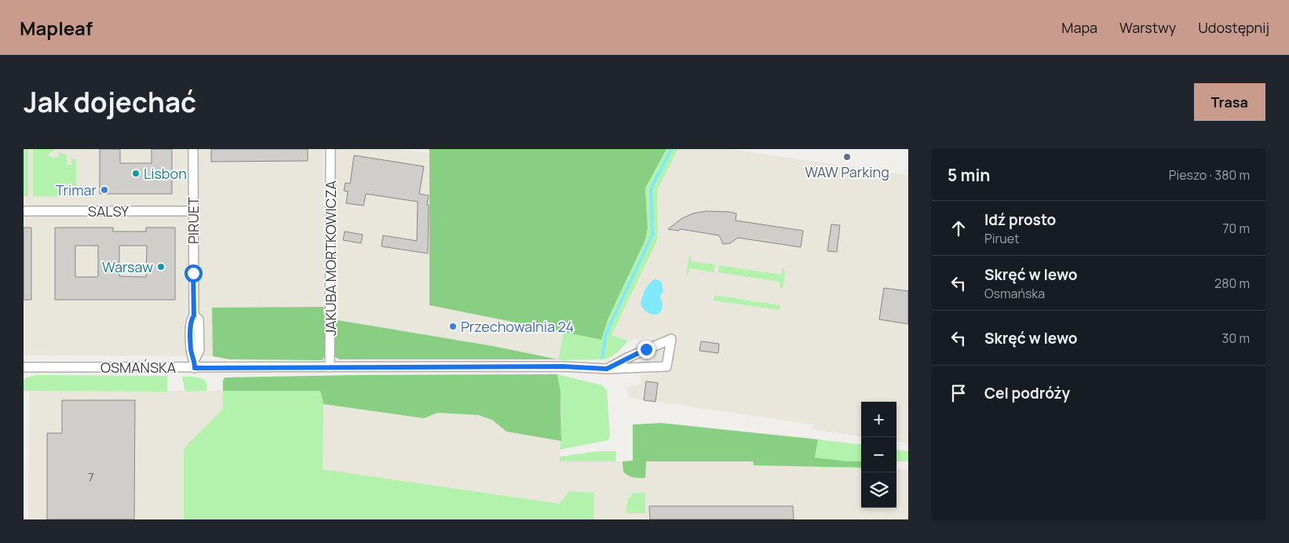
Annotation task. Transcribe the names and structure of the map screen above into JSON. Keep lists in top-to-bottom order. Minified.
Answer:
{"streets":{"street":["SALSY","PIRUET","JAKUBA MORTKOWICZA","OSMAŃSKA"]},"crossings":[["SALSY","PIRUET"],["PIRUET","OSMAŃSKA"],["JAKUBA MORTKOWICZA","OSMAŃSKA"]],"places":["WAW Parking","Lisbon","Trimar","Warsaw","Przechowalnia 24"],"house_numbers":["7"],"page":{"header":"Mapleaf","nav":["Mapa","Warstwy","Udostępnij"],"title":"Jak dojechać","buttons":"Trasa","heading":["5 min","Pieszo · 380 m"],"list":[["Idź prosto","Piruet","70 m"],["Skręć w lewo","Osmańska","280 m"],["Skręć w lewo","30 m"],"Cel podróży"],"map_buttons":["+","−"]}}
